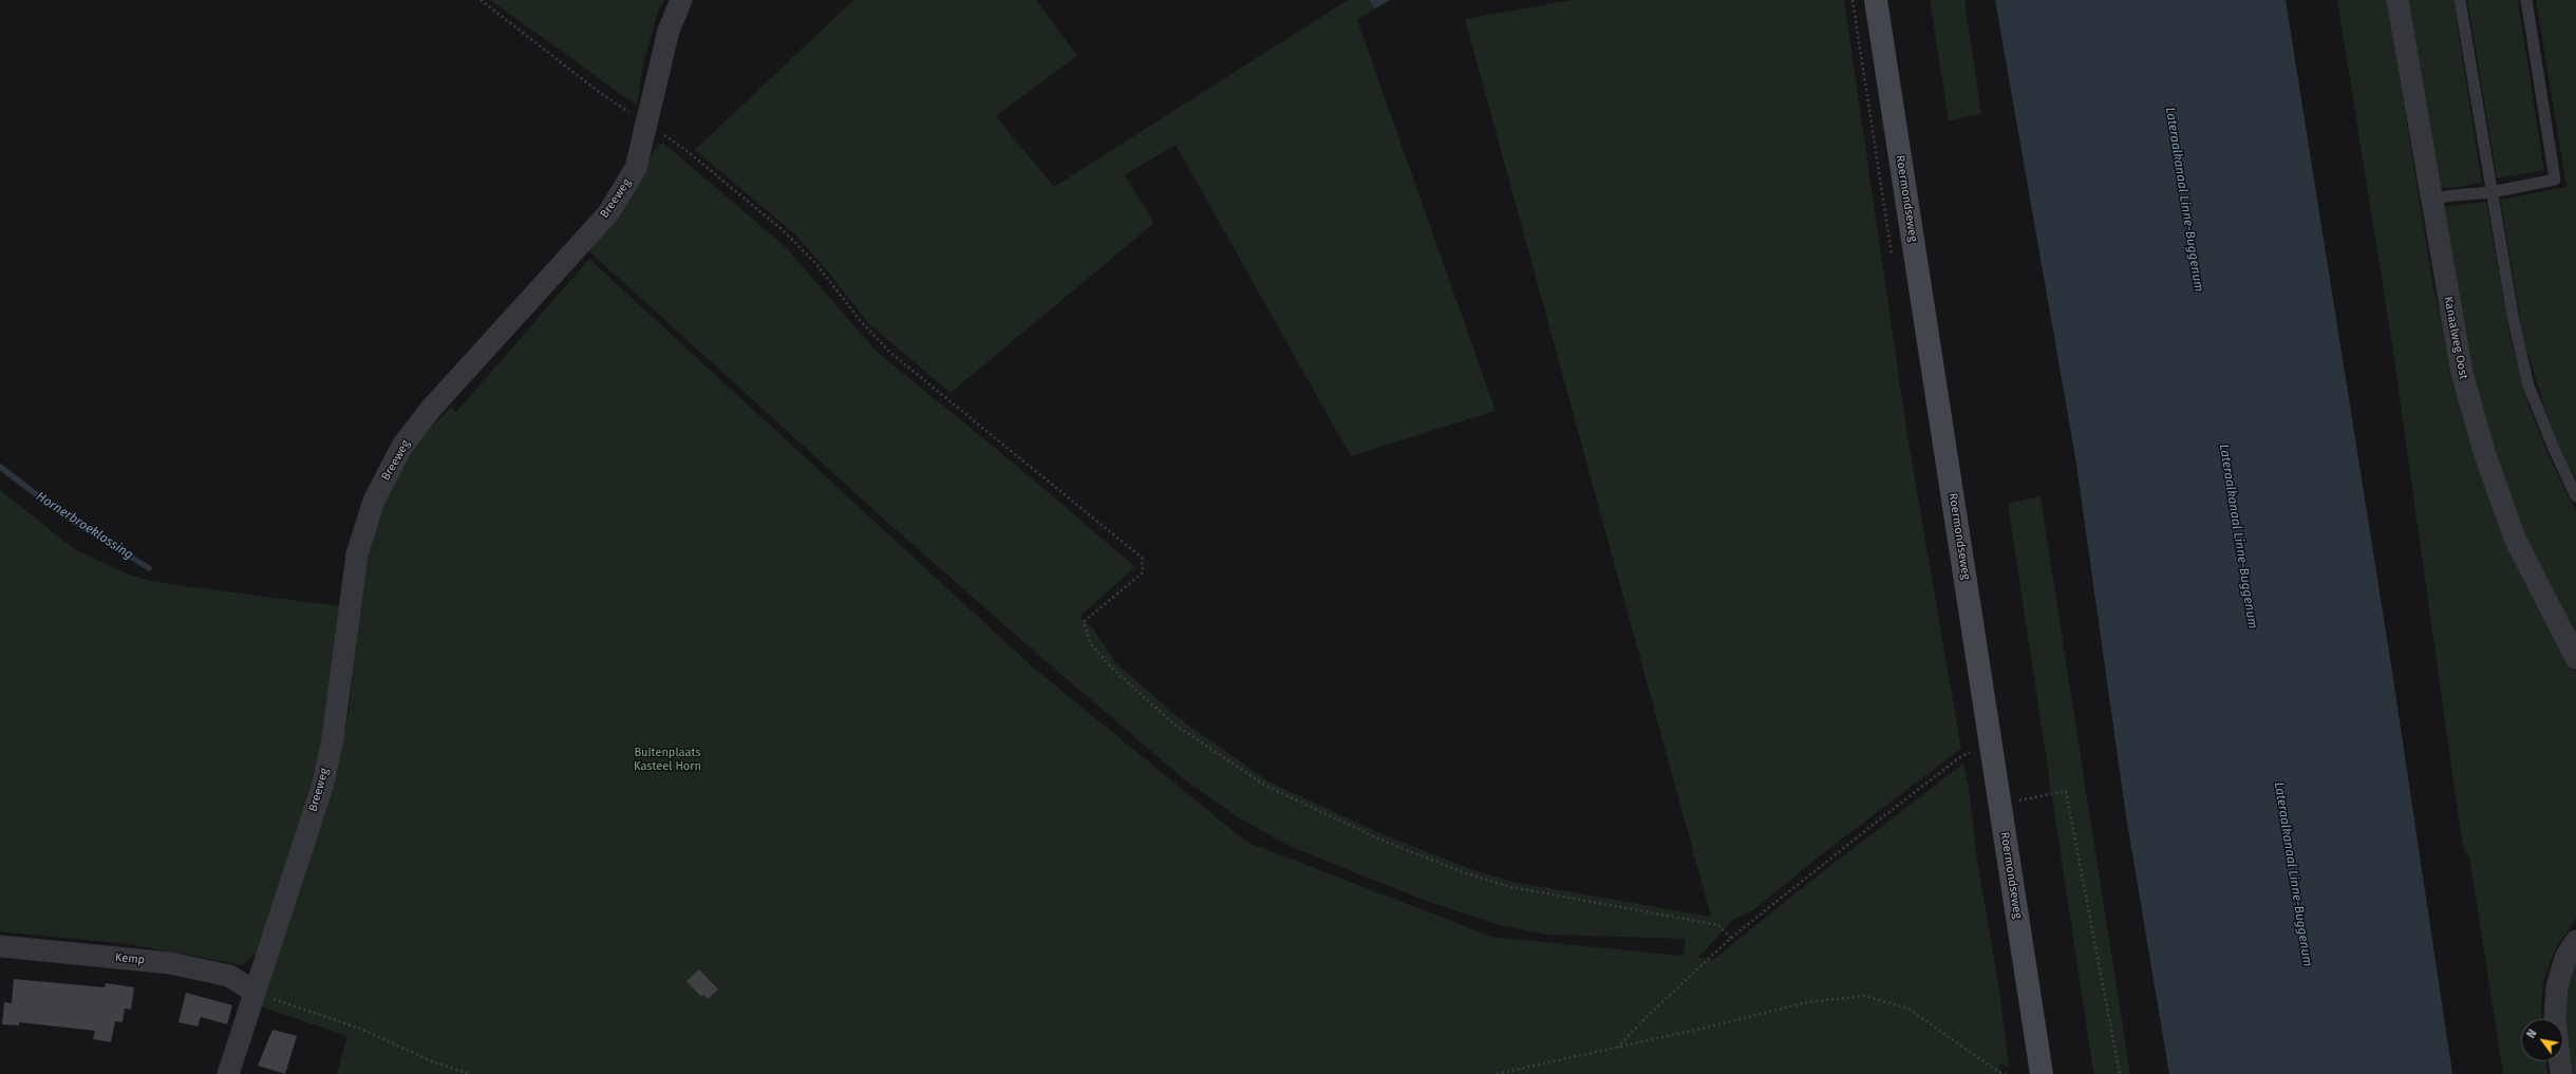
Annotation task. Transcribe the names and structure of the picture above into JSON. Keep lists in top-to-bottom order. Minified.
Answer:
{"streets":{"main road":["Roermondseweg"],"street":["Breeweg","Kanaalweg Oost","Kemp"]},"crossings":[["Breeweg","Kemp"]],"water":["Lateraalkanaal Linne-Buggenum","Hornerbroeklossing"],"parks":["Buitenplaats Kasteel Horn"],"north":"top left"}
